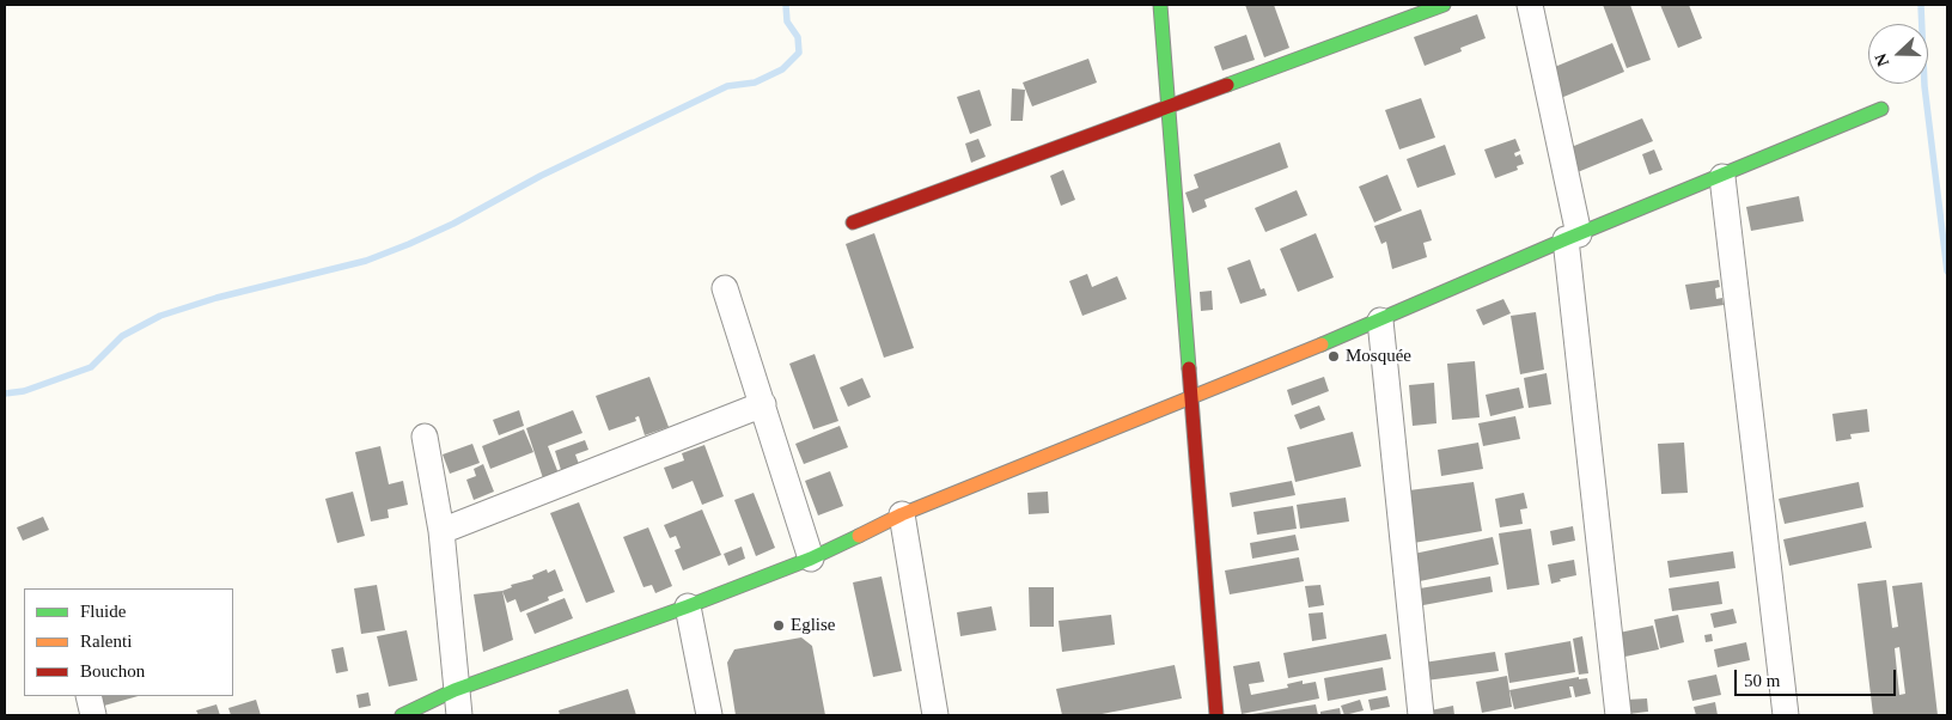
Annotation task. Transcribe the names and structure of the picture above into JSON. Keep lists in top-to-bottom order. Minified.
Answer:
{"places":["Mosquée","Eglise"],"legend":["Fluide","Ralenti","Bouchon"],"scale_bar":"50 m","north":"left"}
